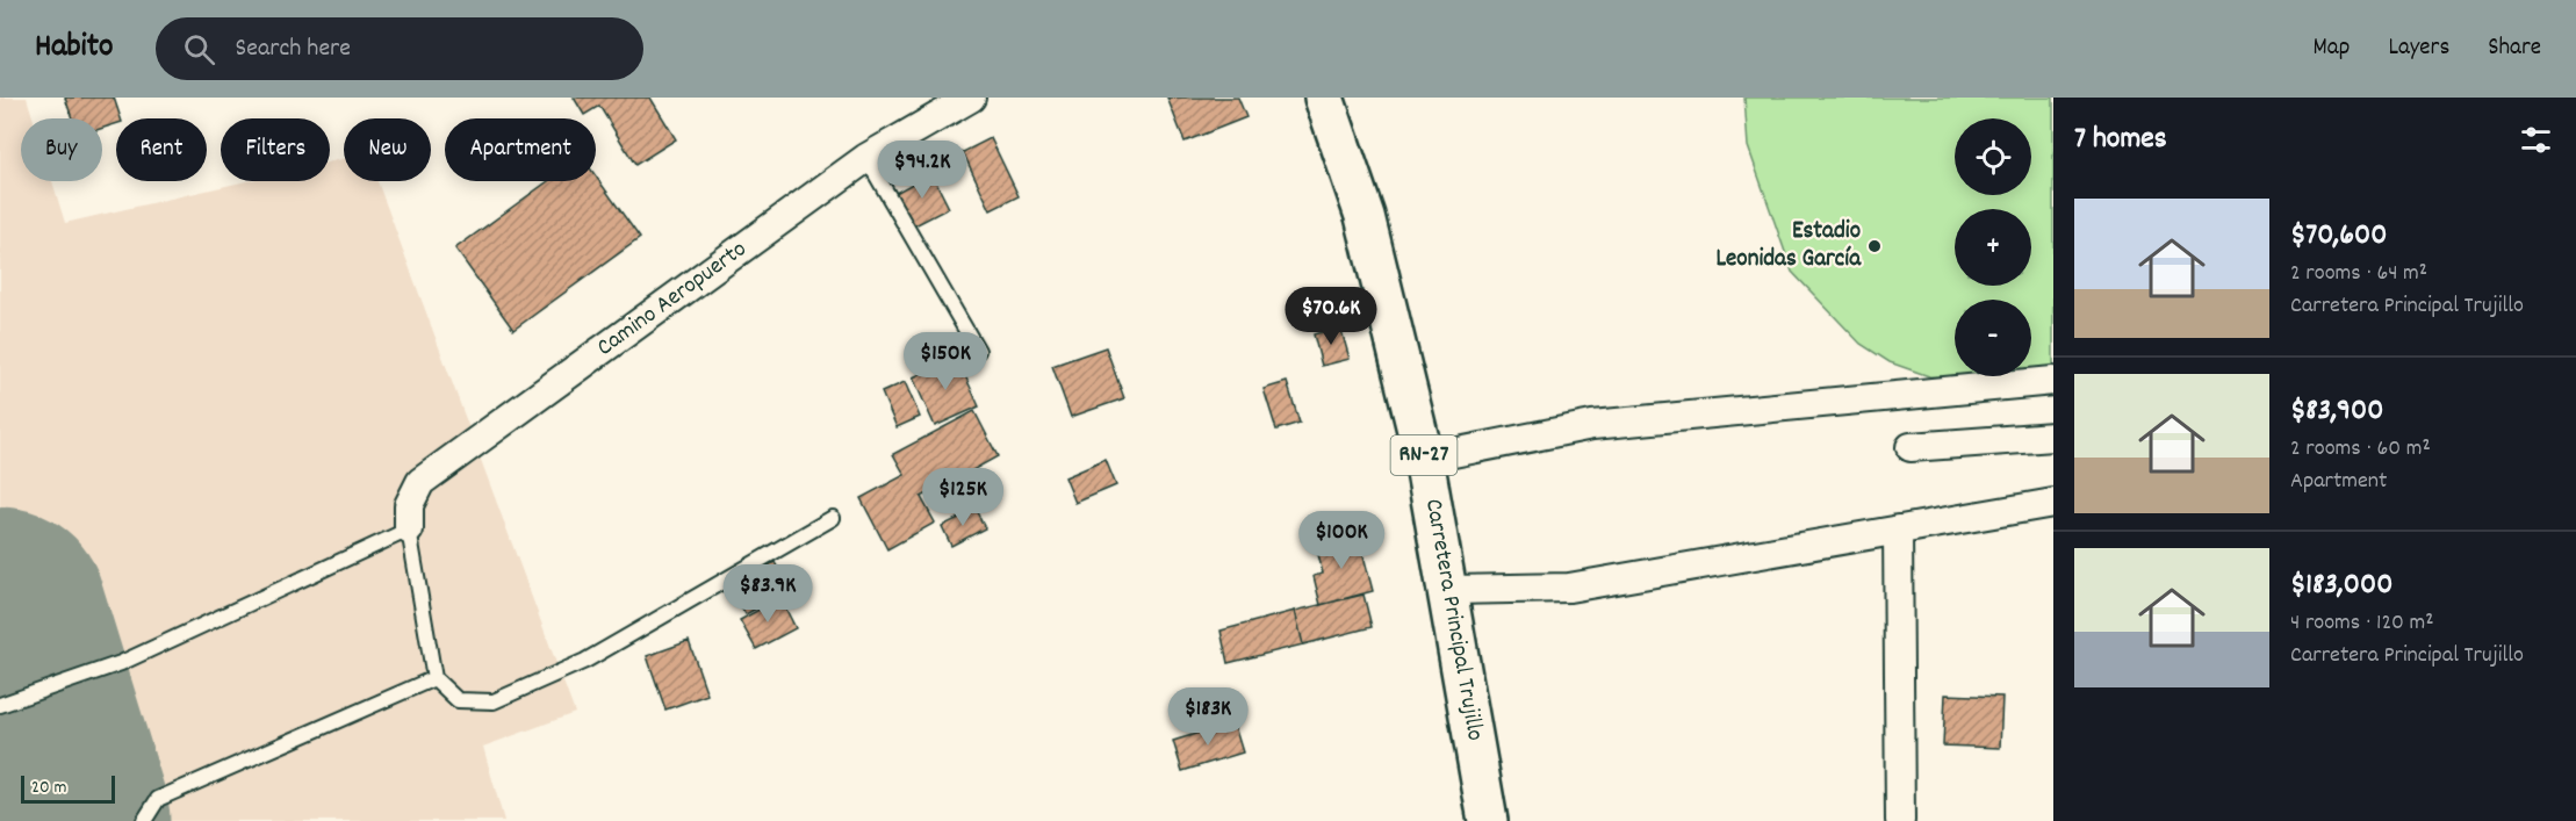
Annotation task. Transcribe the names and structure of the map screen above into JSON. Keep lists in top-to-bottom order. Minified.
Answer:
{"streets":{"main road":["RN-27","Carretera Principal Trujillo"],"street":["Camino Aeropuerto"]},"places":["Estadio Leonidas García"],"scale_bar":"20 m","page":{"header":"Habito","search":"Search here","nav":["Map","Layers","Share"],"heading":"7 homes","map_buttons":["+","−"],"chip":["Buy","Rent","Filters","New","Apartment"],"price":["$94.2K","$70.6K","$150K","$125K","$100K","$83.9K","$183K"],"list":[{"name":"$70,600","note":"2 rooms · 64 m² · Carretera Principal Trujillo"},{"name":"$83,900","note":"2 rooms · 60 m² · Apartment"},{"name":"$183,000","note":"4 rooms · 120 m² · Carretera Principal Trujillo"}],"scale":"20 m"}}
